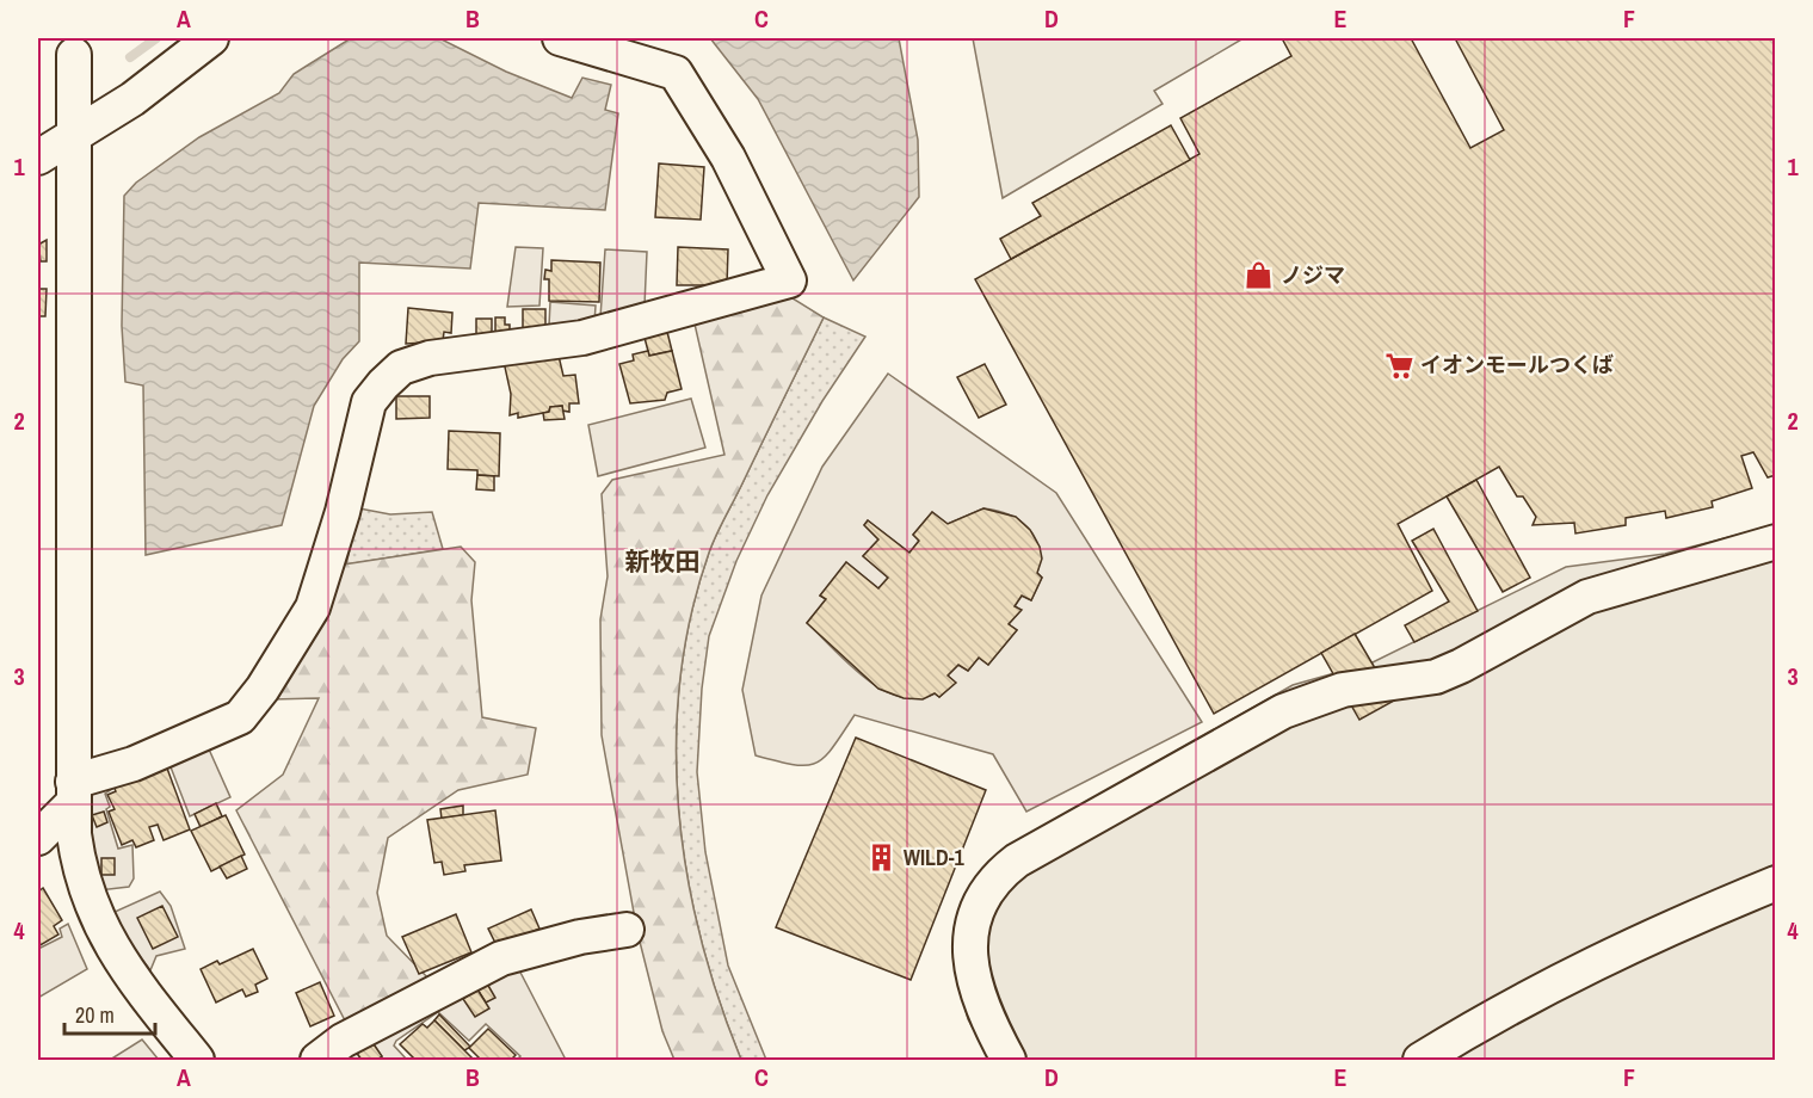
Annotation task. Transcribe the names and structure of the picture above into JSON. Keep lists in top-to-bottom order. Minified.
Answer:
{"districts":["新牧田"],"places":{"shop":["ノジマ"],"supermarket":["イオンモールつくば"],"building":["WILD-1"]},"scale_bar":"20 m","grid":{"columns":["A","B","C","D","E","F"],"rows":["1","2","3","4"]}}
